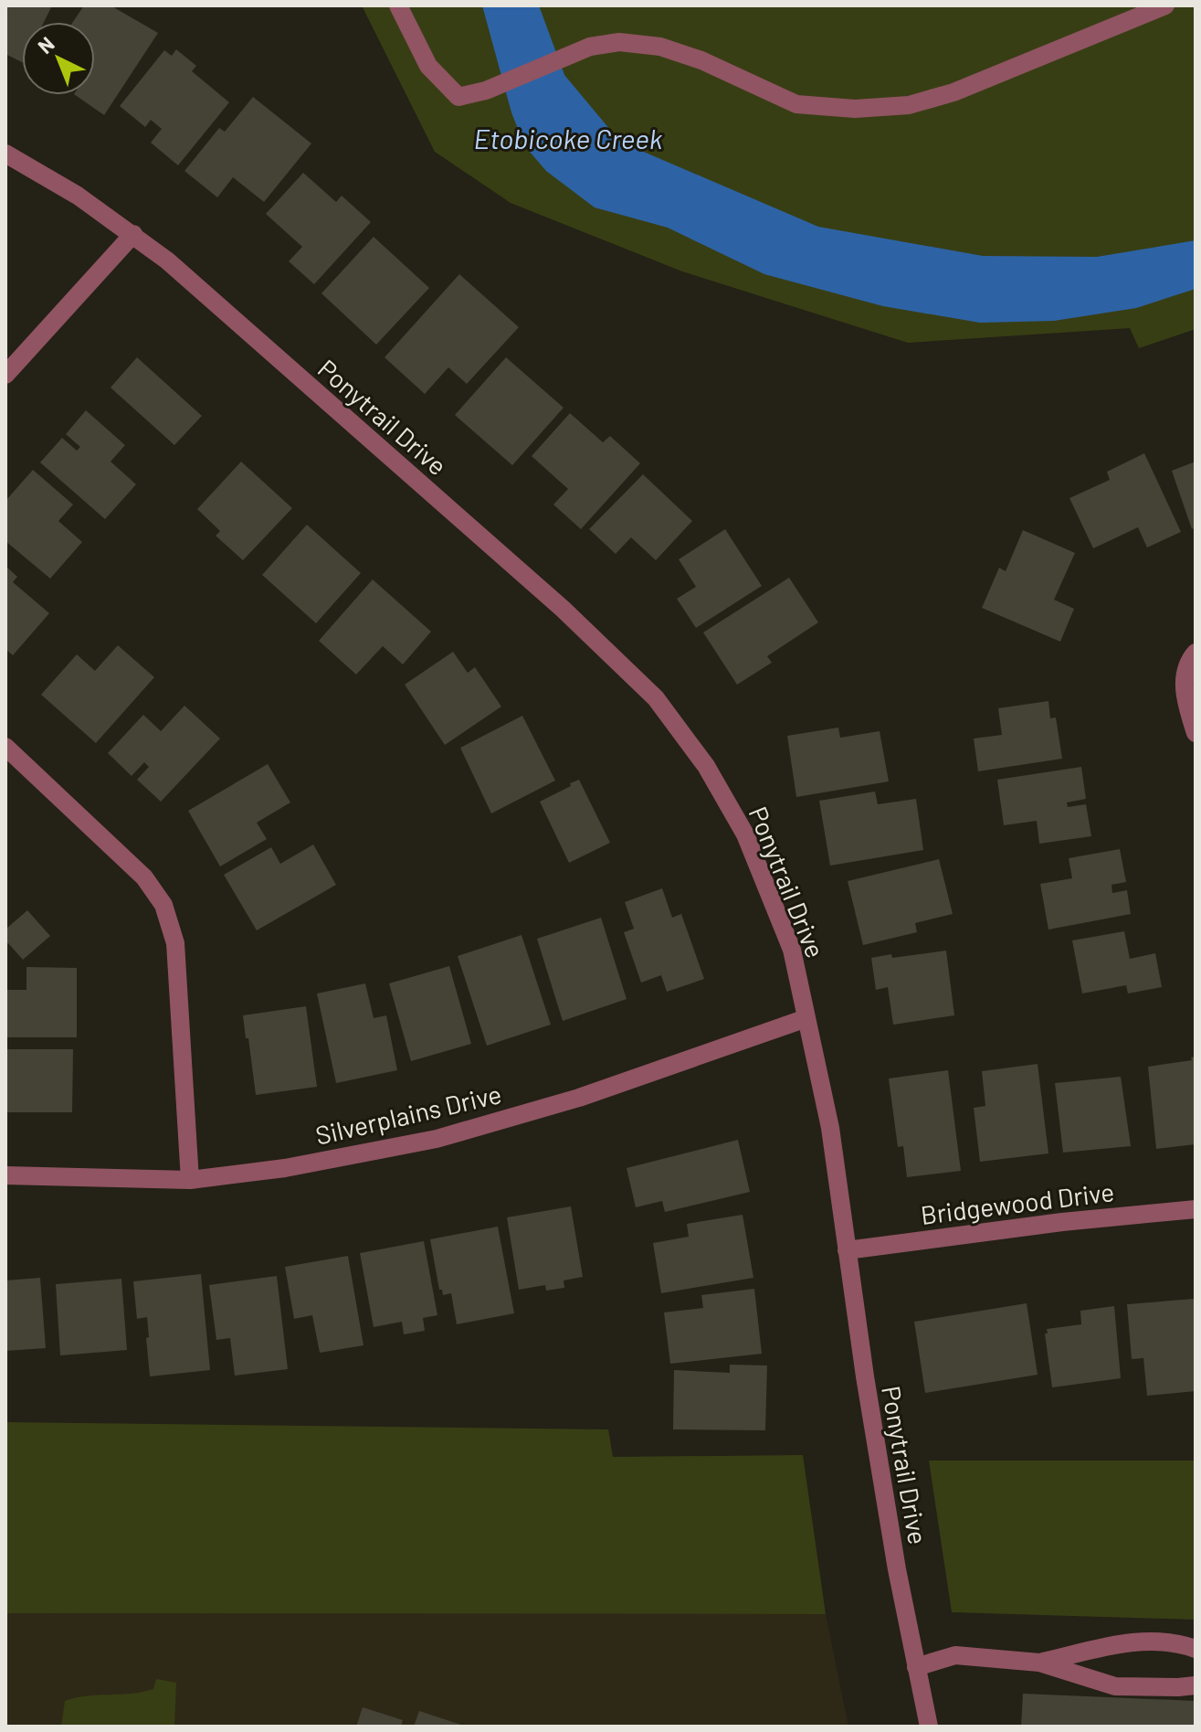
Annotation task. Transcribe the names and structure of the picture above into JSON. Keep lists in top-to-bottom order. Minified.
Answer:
{"streets":{"street":["Ponytrail Drive","Silverplains Drive","Bridgewood Drive"]},"crossings":[["Ponytrail Drive","Silverplains Drive"],["Ponytrail Drive","Bridgewood Drive"]],"water":["Etobicoke Creek"],"north":"top left"}
